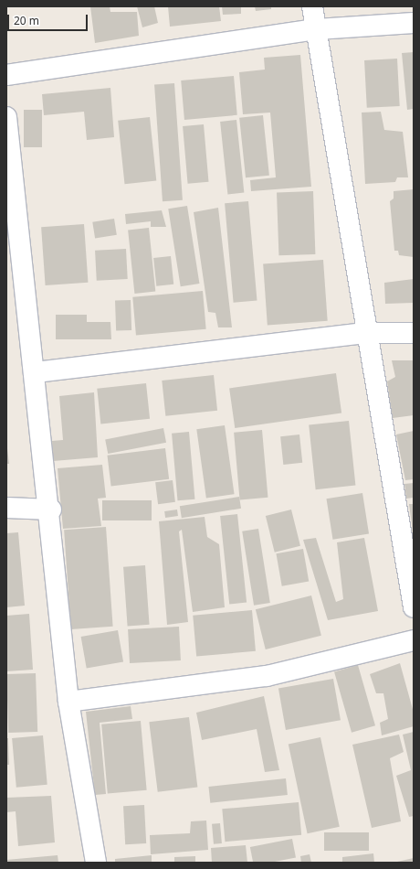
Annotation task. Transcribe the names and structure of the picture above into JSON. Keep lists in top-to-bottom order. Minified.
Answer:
{"scale_bar":"20 m"}
